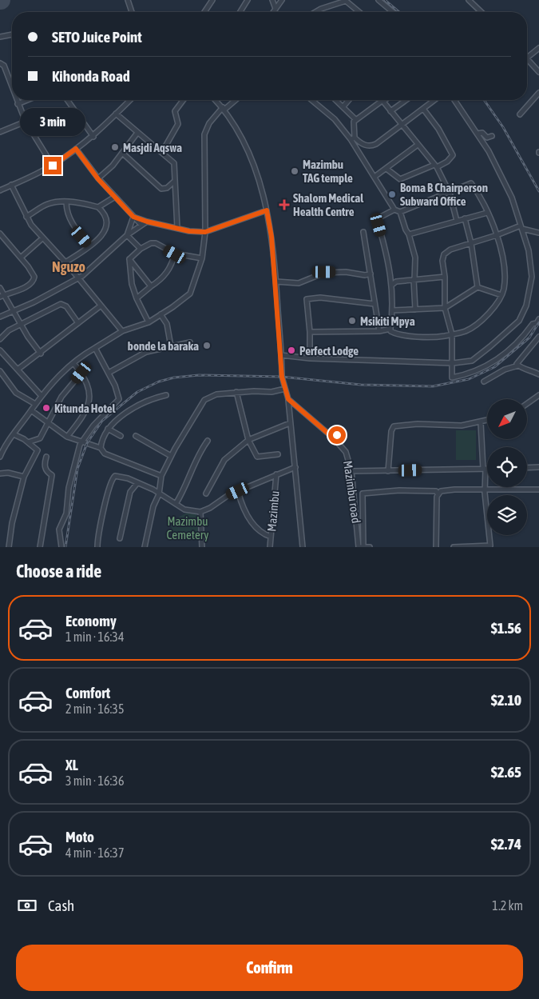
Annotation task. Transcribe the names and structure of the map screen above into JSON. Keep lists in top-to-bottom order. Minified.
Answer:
{"streets":{"street":["Mazimbu road","Mazimbu"]},"districts":["Nguzo"],"parks":["Mazimbu Cemetery"],"places":{"other":["Masjdi Aqswa","Mazimbu TAG temple","Boma B Chairperson Subward Office","Msikiti Mpya","bonde la baraka","Perfect Lodge","Kitunda Hotel"],"health":["Shalom Medical Health Centre"]},"north":"bottom left","page":{"banner":["SETO Juice Point","Kihonda Road"],"bubble":"3 min","heading":"Choose a ride","list":[{"name":"Economy","note":"1 min · 16:34","value":"$1.56"},{"name":"Comfort","note":"2 min · 16:35","value":"$2.10"},{"name":"XL","note":"3 min · 16:36","value":"$2.65"},{"name":"Moto","note":"4 min · 16:37","value":"$2.74"}],"pay":["Cash","1.2 km"],"buttons":"Confirm"}}
